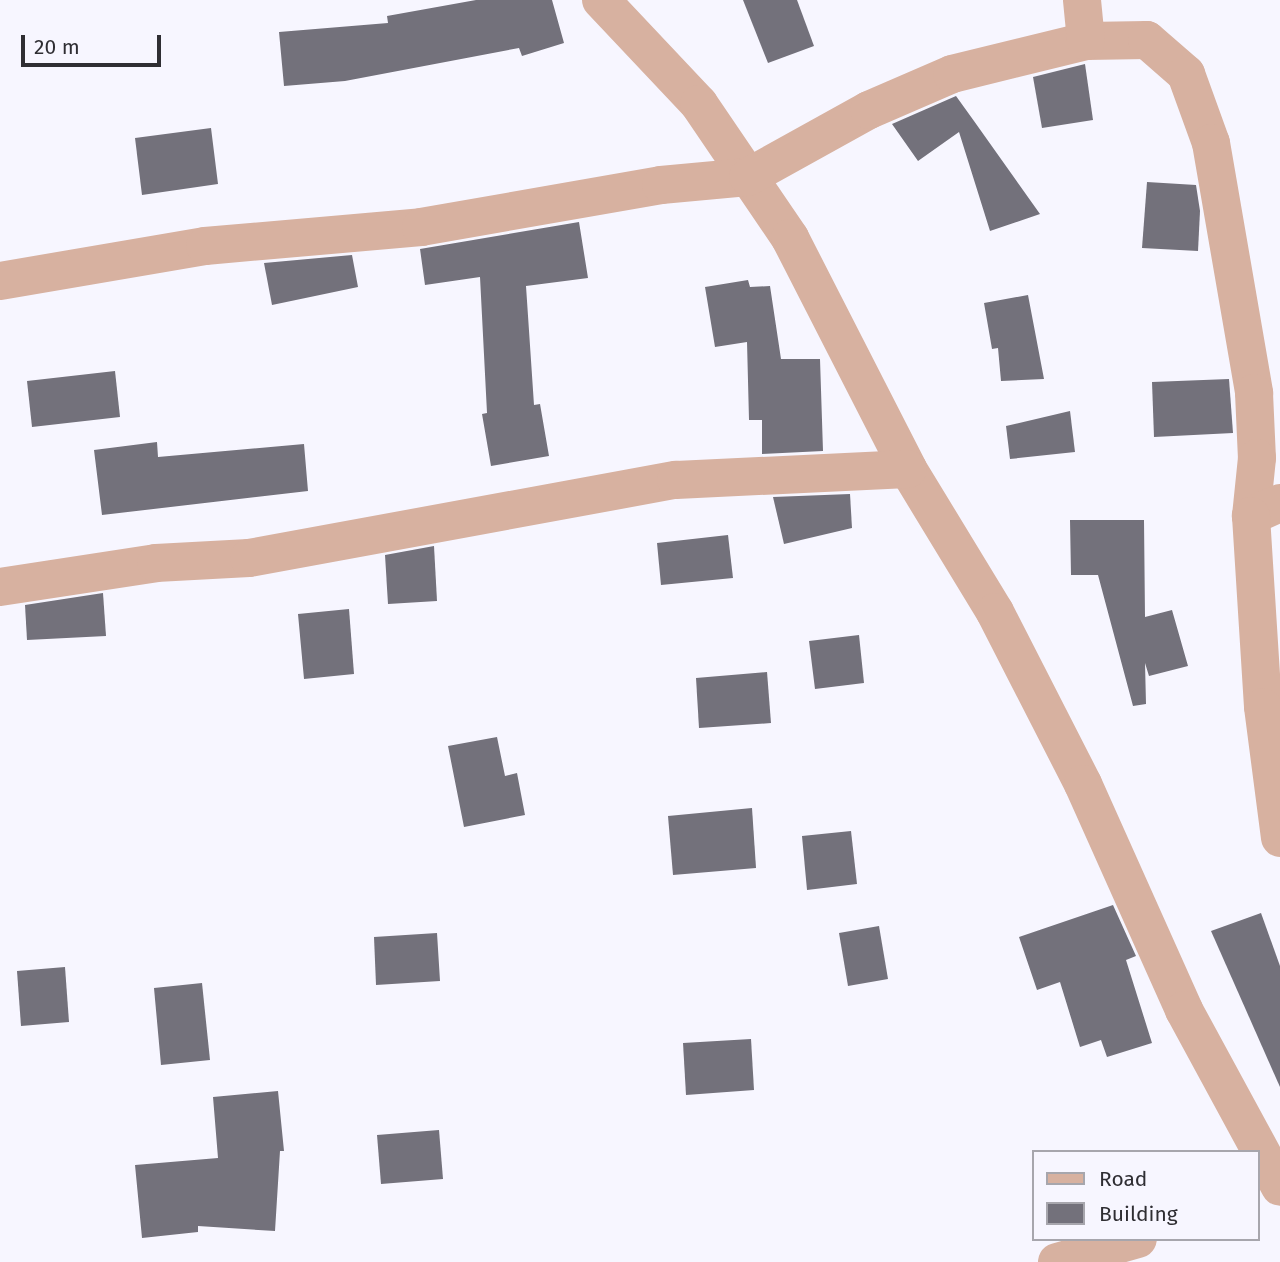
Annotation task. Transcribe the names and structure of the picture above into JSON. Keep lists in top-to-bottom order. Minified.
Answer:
{"legend":["Road","Building"],"scale_bar":"20 m"}
